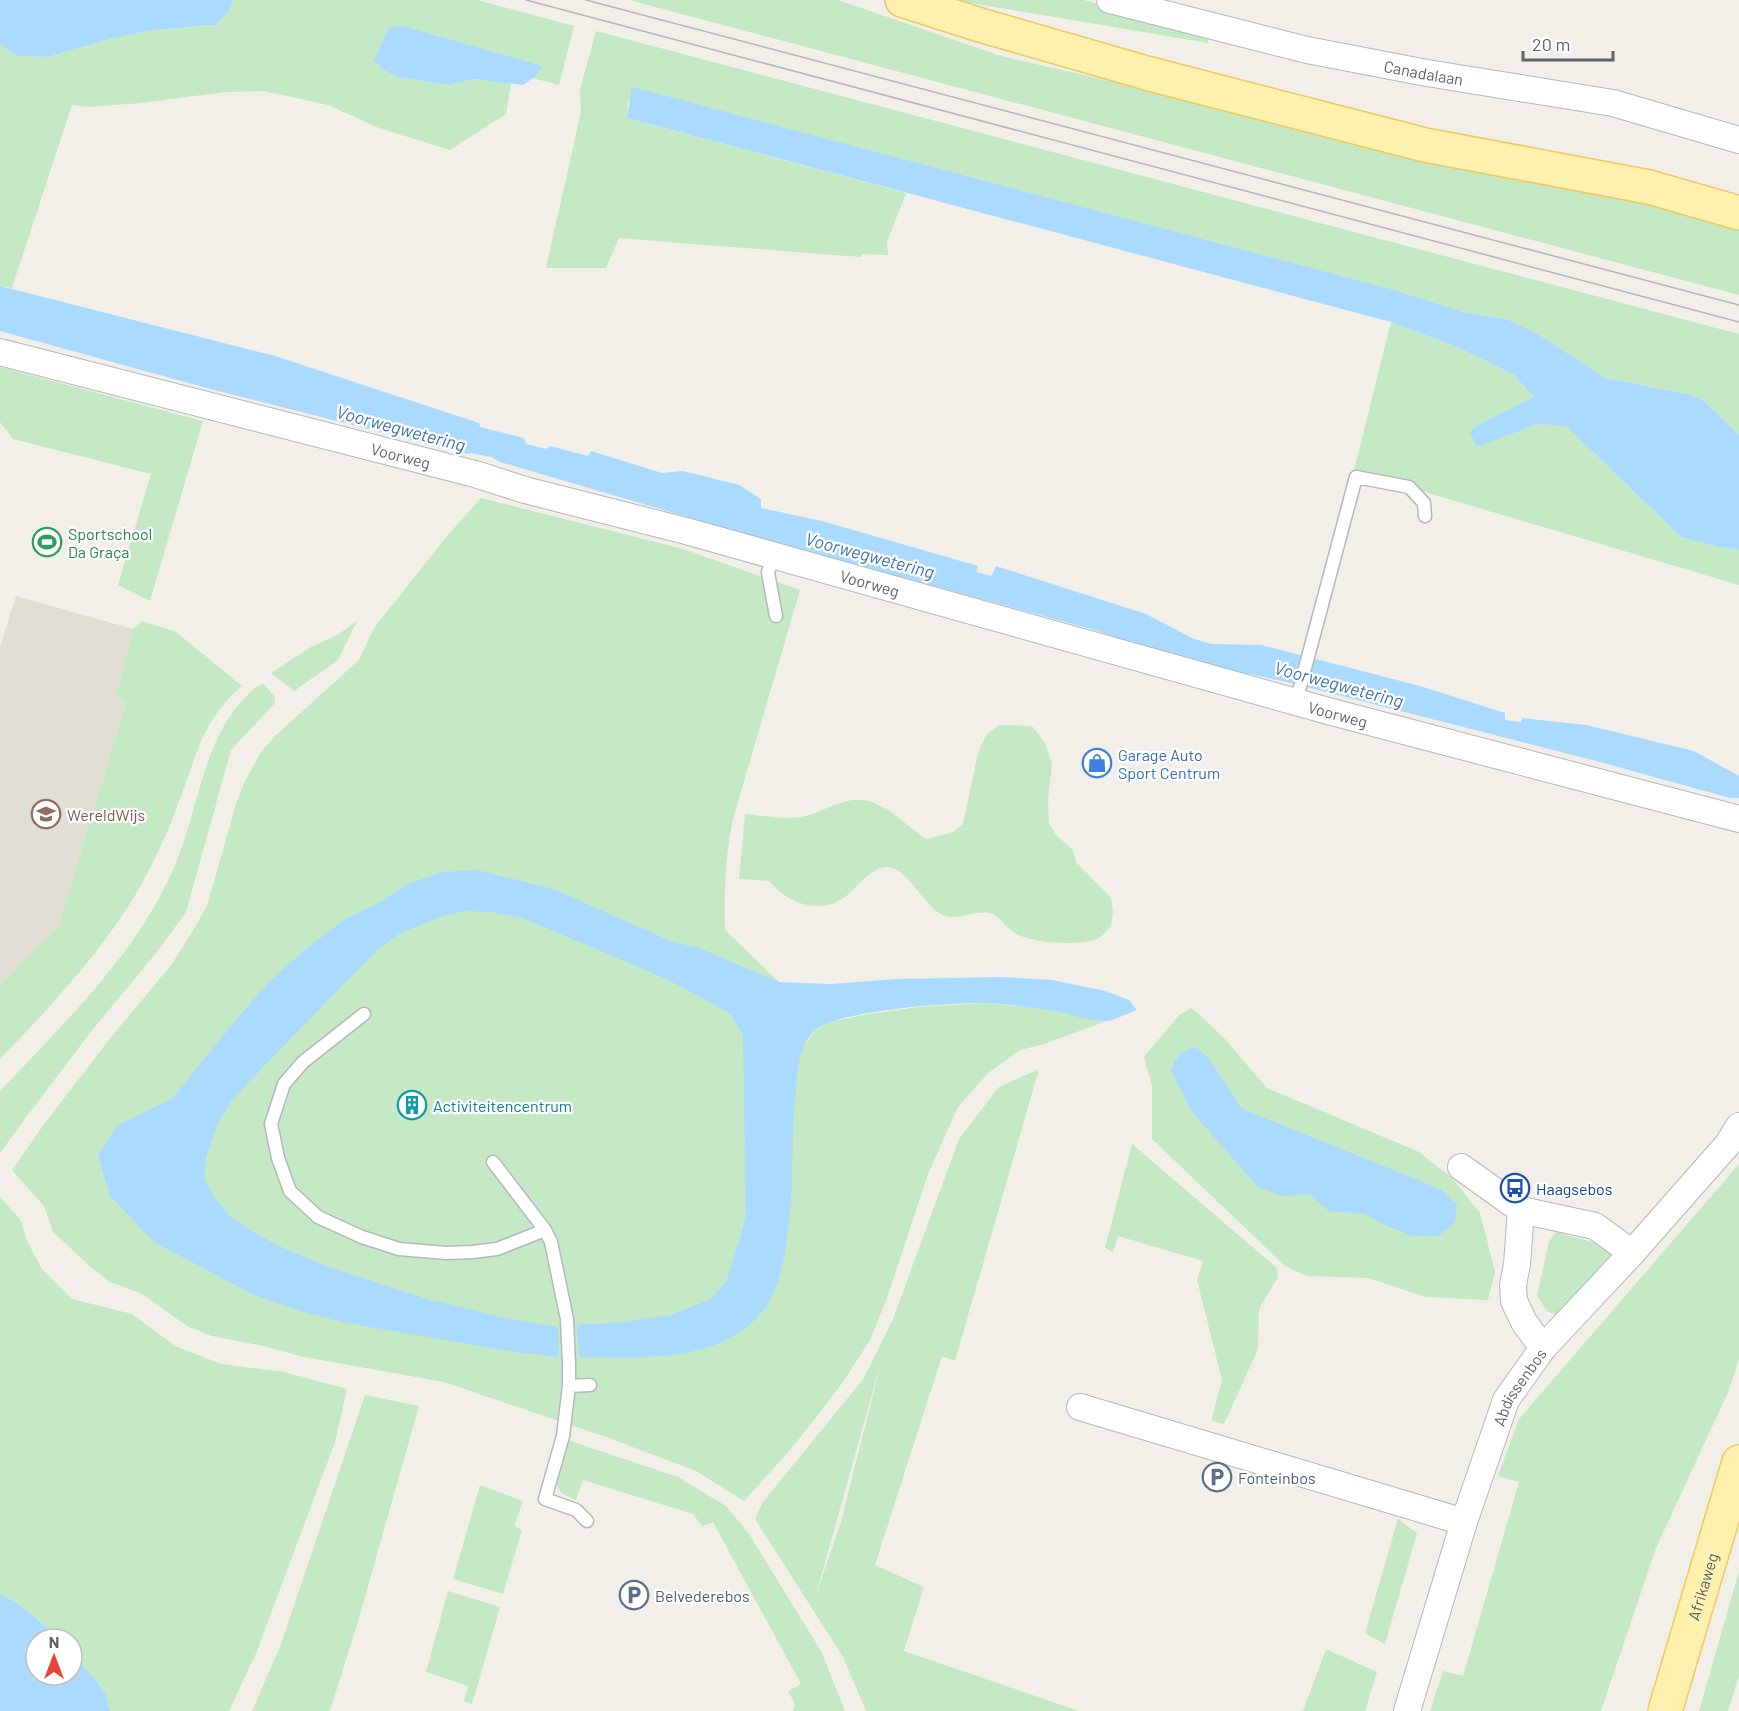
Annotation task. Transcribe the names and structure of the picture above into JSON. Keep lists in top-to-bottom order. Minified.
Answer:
{"streets":{"main road":["Afrikaweg"],"street":["Canadalaan","Voorweg","Abdissenbos"]},"water":["Voorwegwetering"],"places":{"sports":["Sportschool Da Graça"],"shop":["Garage Auto Sport Centrum"],"school or university":["WereldWijs"],"building":["Activiteitencentrum"],"bus stop":["Haagsebos"],"parking":["Fonteinbos","Belvederebos"]},"scale_bar":"20 m","north":"top"}
